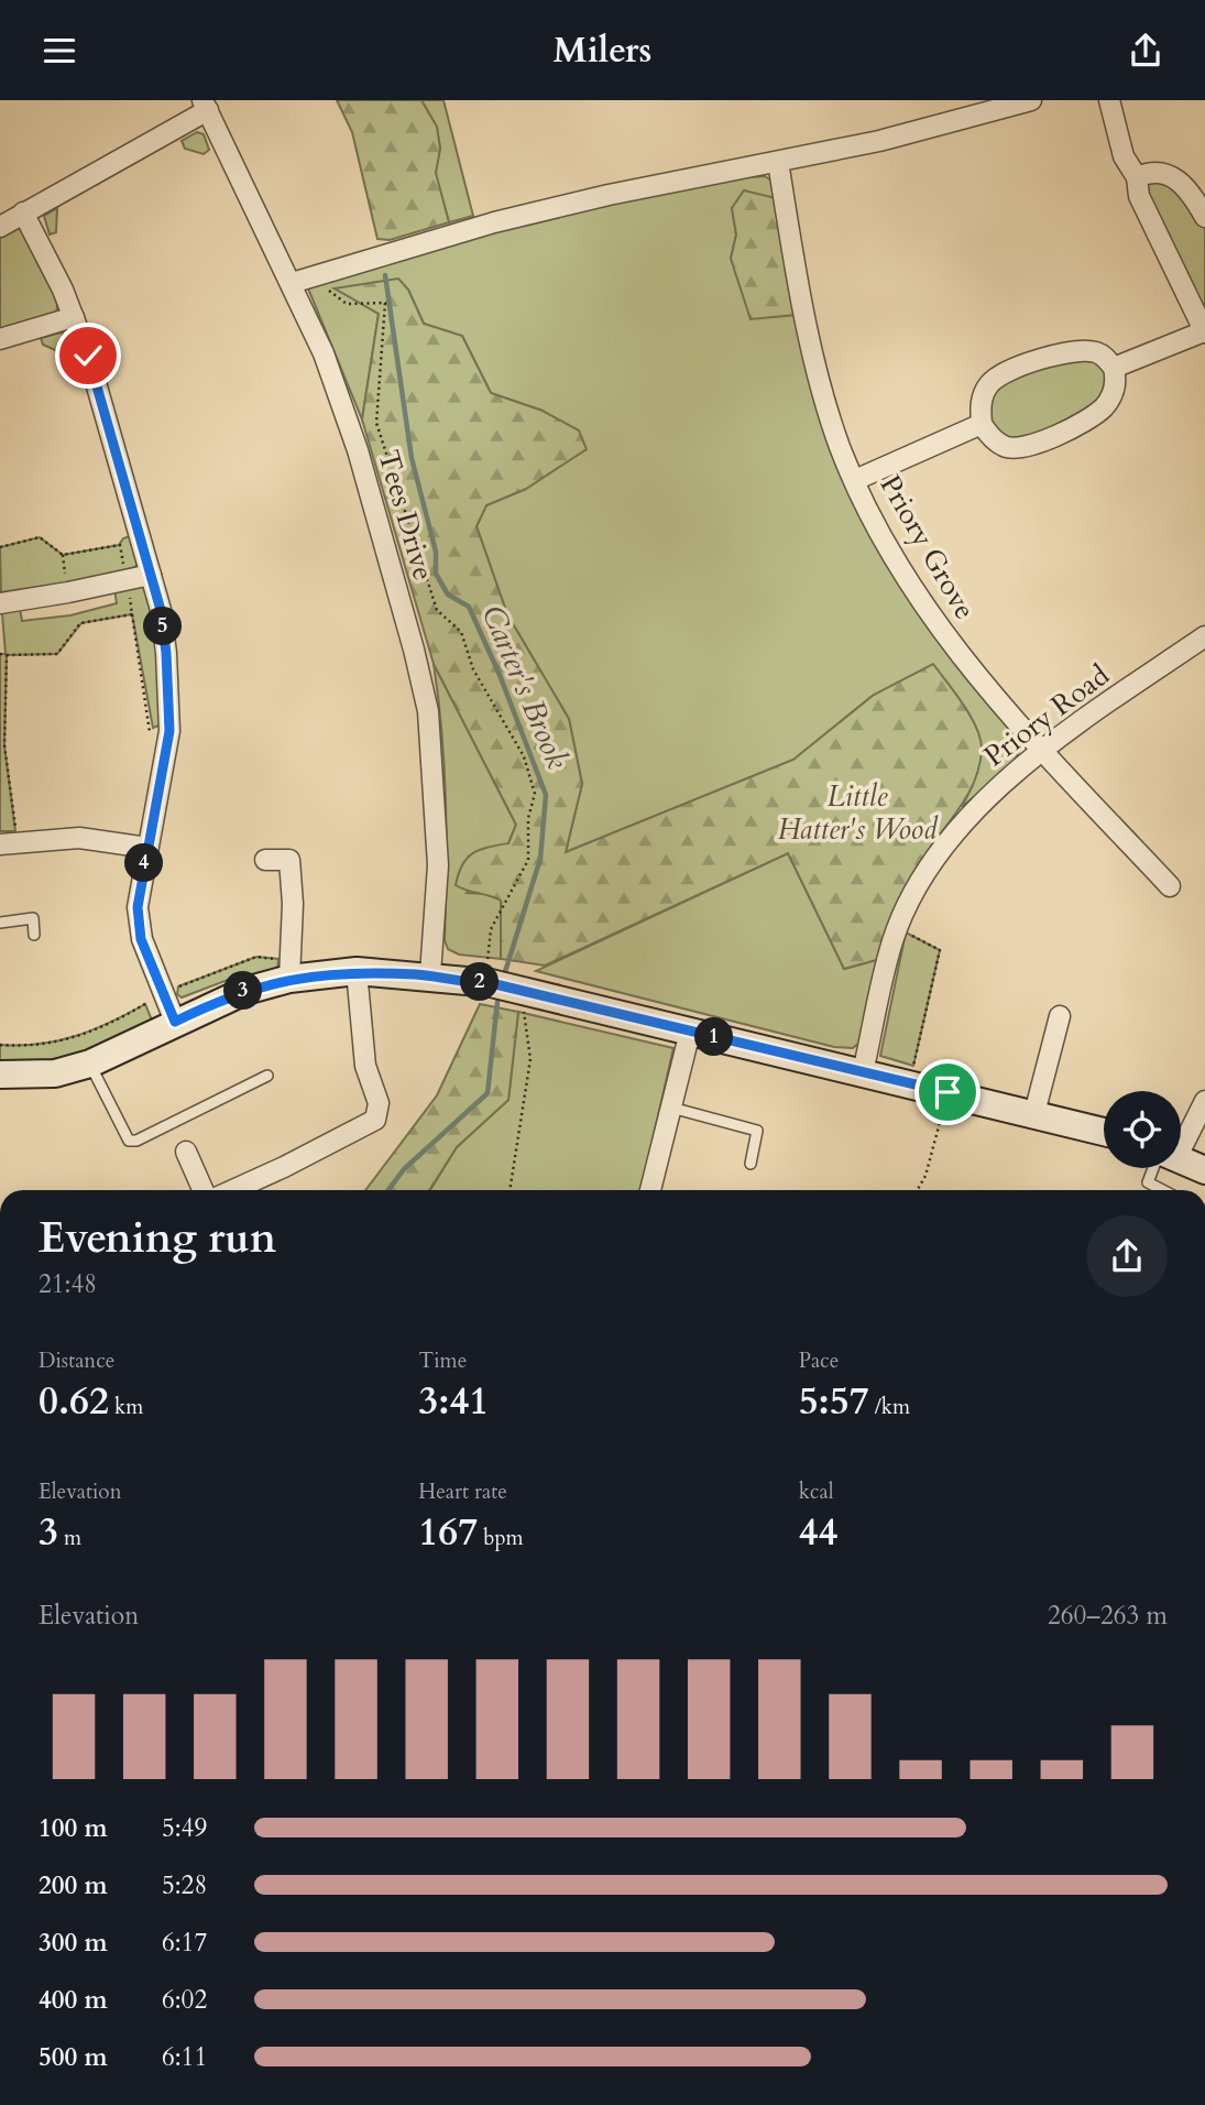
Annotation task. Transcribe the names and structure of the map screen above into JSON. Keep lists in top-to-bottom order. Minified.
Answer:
{"streets":{"street":["Tees Drive","Priory Grove","Priory Road"]},"crossings":[["Priory Grove","Priory Road"]],"water":["Carter's Brook"],"parks":["Little Hatter's Wood"],"page":{"header":"Milers","pins":["5","4","2","3","1"],"heading":["Evening run","21:48"],"stats":[["Distance","0.62 km"],["Time","3:41"],["Pace","5:57 /km"],["Elevation","3 m"],["Heart rate","167 bpm"],["kcal","44"]],"chart":["Elevation","260–263 m"],"list":[{"name":"100 m","note":"5:49"},{"name":"200 m","note":"5:28"},{"name":"300 m","note":"6:17"},{"name":"400 m","note":"6:02"},{"name":"500 m","note":"6:11"}]}}
